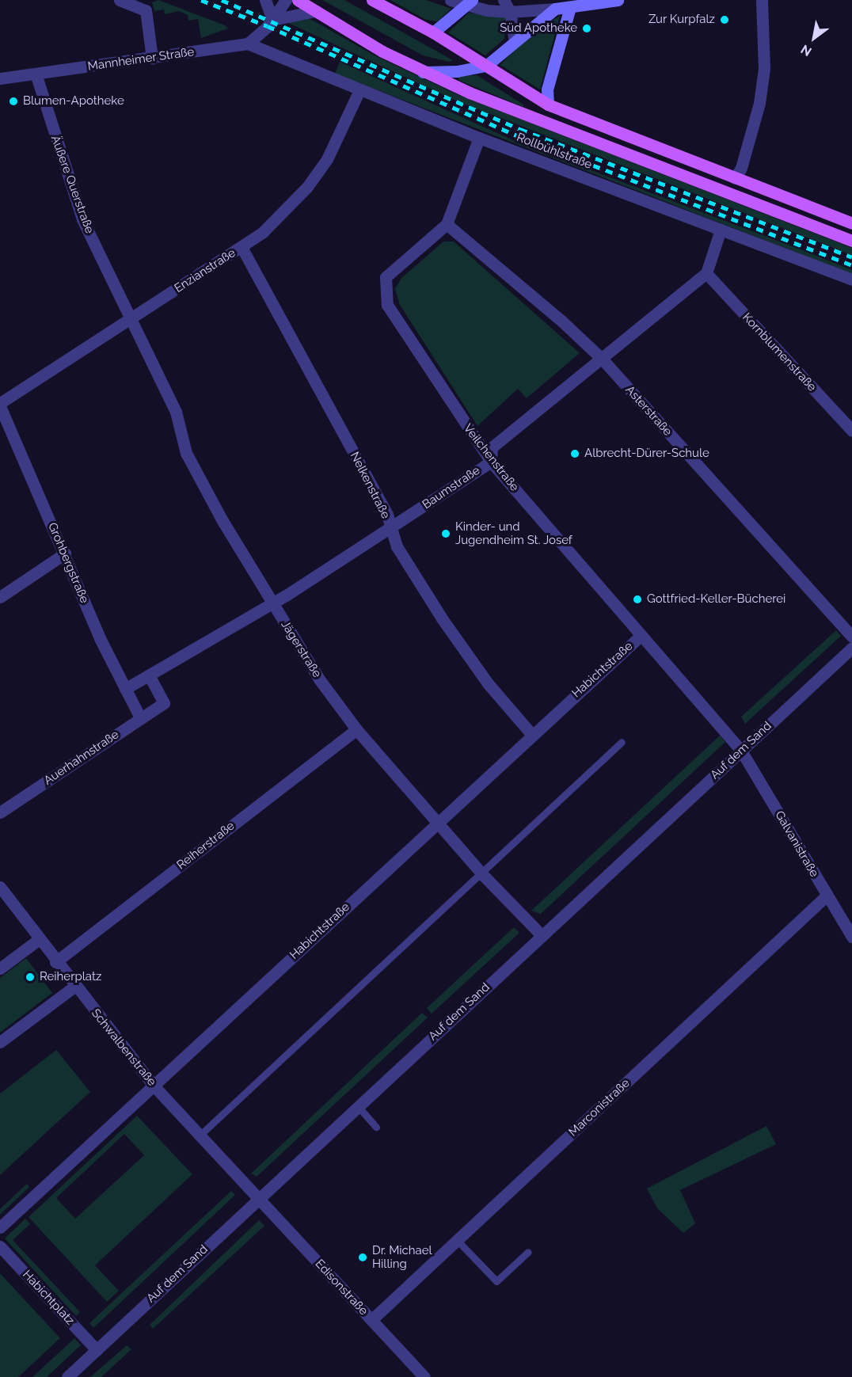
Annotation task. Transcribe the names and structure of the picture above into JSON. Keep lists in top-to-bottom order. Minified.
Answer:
{"streets":{"main road":["Rollbühlstraße"],"street":["Mannheimer Straße","Äußere Querstraße","Enzianstraße","Kornblumenstraße","Asterstraße","Veilchenstraße","Nelkenstraße","Baumstraße","Grohbergstraße","Jägerstraße","Habichtstraße","Auf dem Sand","Auerhahnstraße","Galvanistraße","Reiherstraße","Schwalbenstraße","Marconistraße","Edisonstraße","Habichtplatz"]},"crossings":[["Mannheimer Straße","Rollbühlstraße"],["Mannheimer Straße","Äußere Querstraße"],["Rollbühlstraße","Enzianstraße"],["Rollbühlstraße","Veilchenstraße"],["Äußere Querstraße","Enzianstraße"],["Äußere Querstraße","Jägerstraße"],["Enzianstraße","Nelkenstraße"],["Enzianstraße","Grohbergstraße"],["Enzianstraße","Jägerstraße"],["Kornblumenstraße","Baumstraße"],["Asterstraße","Veilchenstraße"],["Asterstraße","Baumstraße"],["Veilchenstraße","Baumstraße"],["Veilchenstraße","Habichtstraße"],["Veilchenstraße","Auf dem Sand"],["Veilchenstraße","Galvanistraße"],["Nelkenstraße","Baumstraße"],["Nelkenstraße","Habichtstraße"],["Baumstraße","Grohbergstraße"],["Baumstraße","Jägerstraße"],["Baumstraße","Auerhahnstraße"],["Grohbergstraße","Auerhahnstraße"],["Jägerstraße","Habichtstraße"],["Jägerstraße","Auf dem Sand"],["Jägerstraße","Reiherstraße"],["Habichtstraße","Schwalbenstraße"],["Auf dem Sand","Galvanistraße"],["Auf dem Sand","Schwalbenstraße"],["Auf dem Sand","Edisonstraße"],["Auf dem Sand","Habichtplatz"],["Galvanistraße","Marconistraße"],["Reiherstraße","Schwalbenstraße"],["Schwalbenstraße","Edisonstraße"],["Marconistraße","Edisonstraße"]],"places":["Zur Kurpfalz","Süd Apotheke","Blumen-Apotheke","Albrecht-Dürer-Schule","Kinder- und Jugendheim St. Josef","Gottfried-Keller-Bücherei","Reiherplatz","Dr. Michael Hilling"],"north":"bottom left"}
